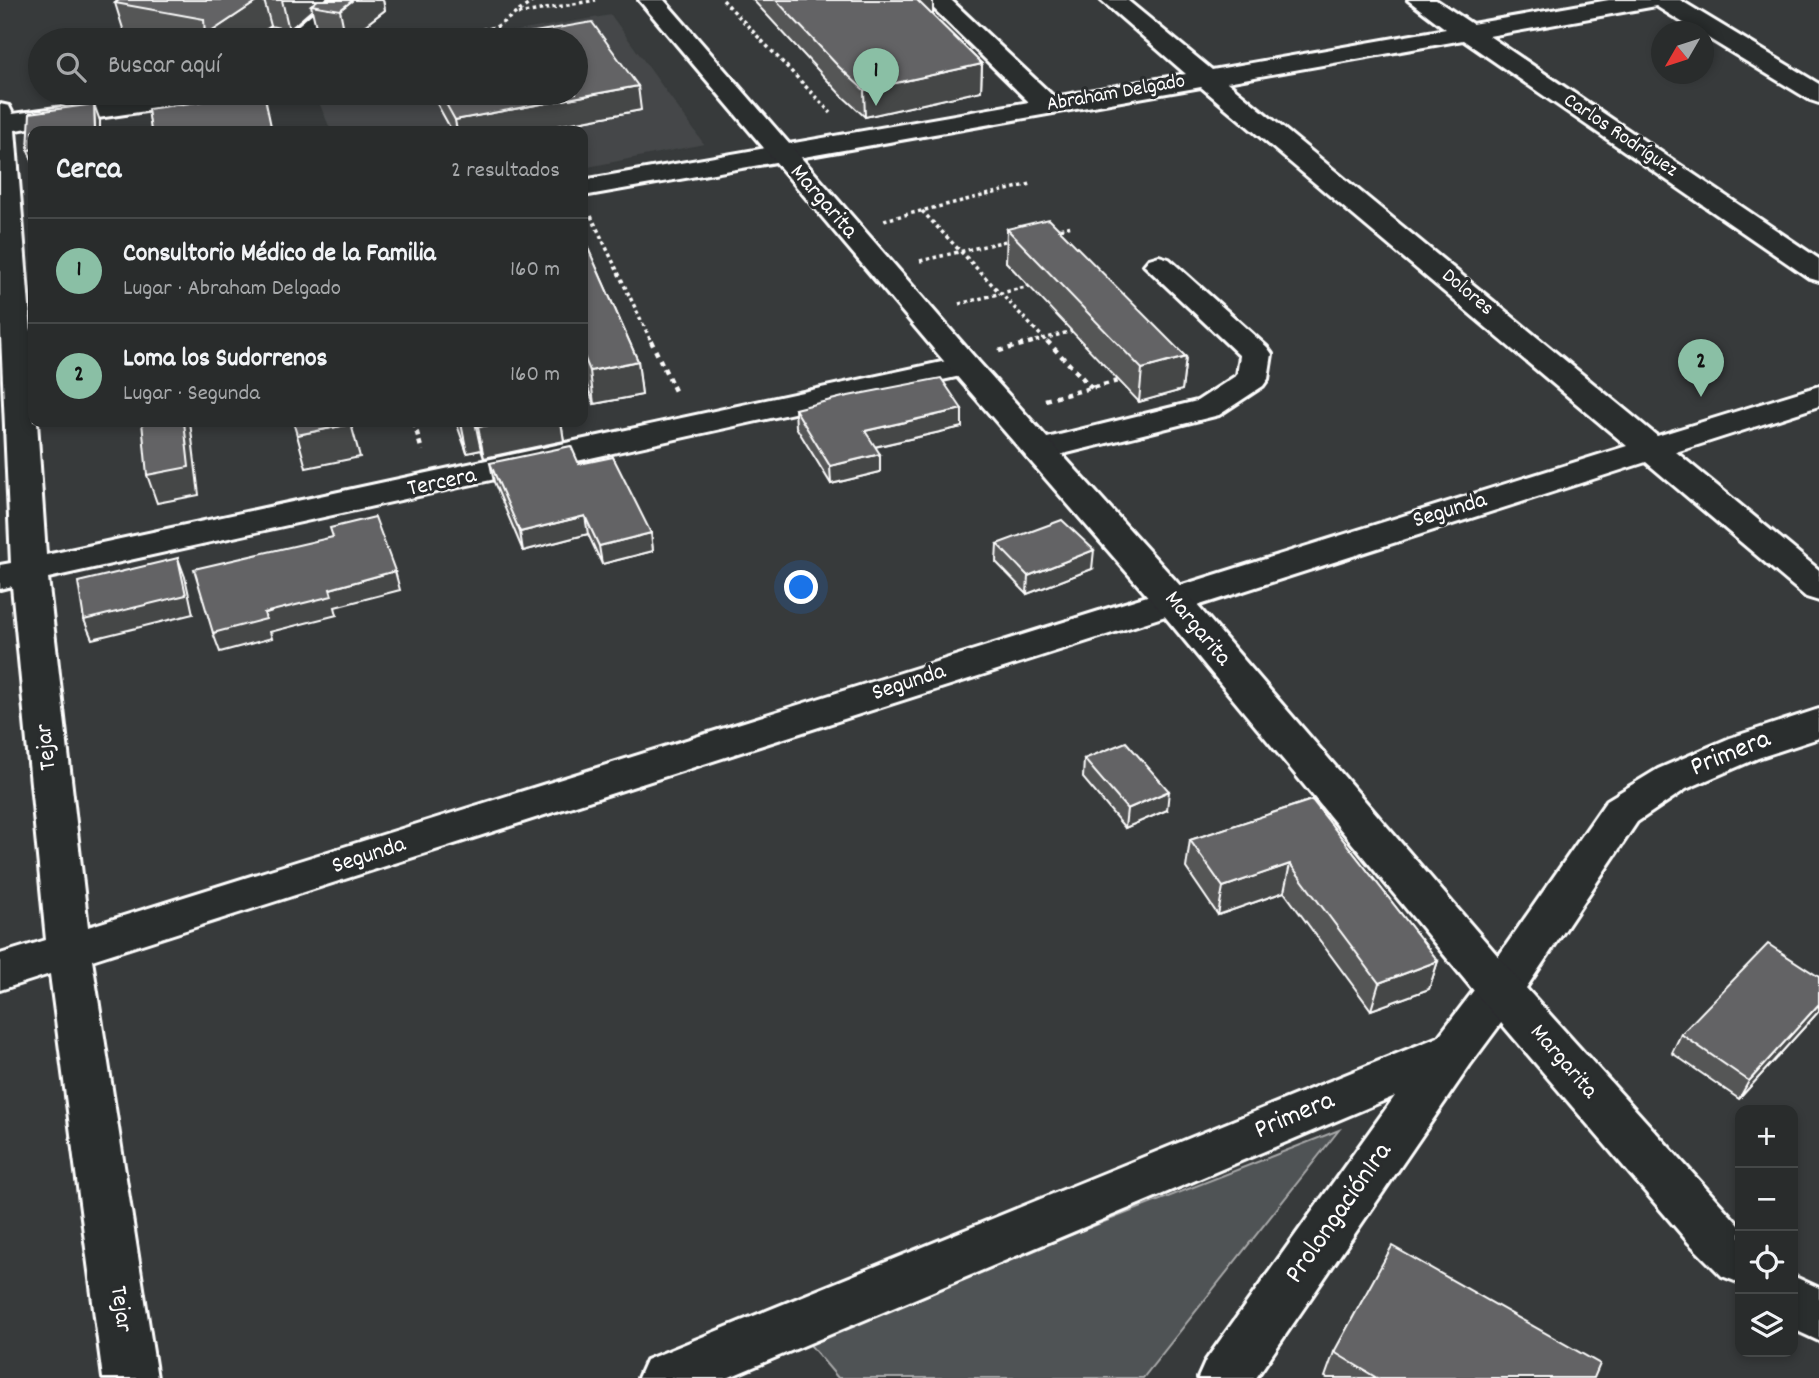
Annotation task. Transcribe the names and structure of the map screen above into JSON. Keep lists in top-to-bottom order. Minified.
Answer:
{"streets":{"street":["Abraham Delgado","Carlos Rodríguez","Margarita","Dolores","Tercera","Segunda","Tejar","Primera","Prolongación1ra"]},"crossings":[["Abraham Delgado","Carlos Rodríguez"],["Abraham Delgado","Margarita"],["Abraham Delgado","Dolores"],["Margarita","Tercera"],["Margarita","Segunda"],["Margarita","Primera"],["Dolores","Segunda"],["Tercera","Tejar"],["Segunda","Tejar"],["Primera","Prolongación1ra"]],"north":"bottom left","page":{"search":"Buscar aquí","pins":["1","2"],"heading":["Cerca","2 resultados"],"list":[{"mark":"1","name":"Consultorio Médico de la Familia","note":"Lugar · Abraham Delgado","value":"160 m"},{"mark":"2","name":"Loma los Sudorrenos","note":"Lugar · Segunda","value":"160 m"}],"map_buttons":["+","−"]}}
